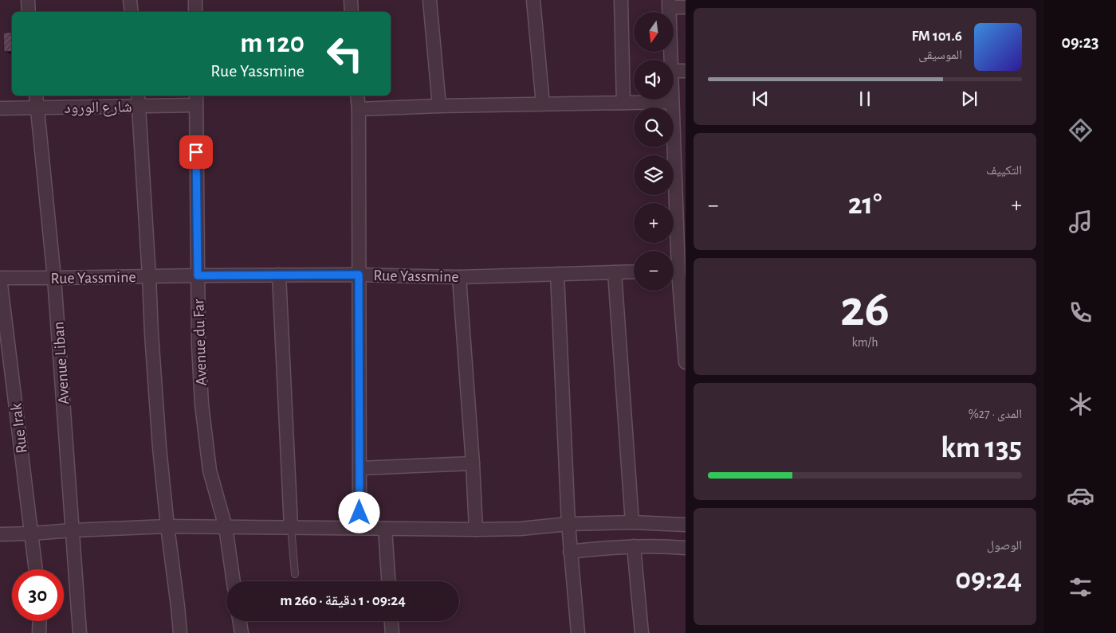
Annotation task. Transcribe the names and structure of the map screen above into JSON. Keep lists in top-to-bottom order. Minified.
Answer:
{"streets":{"street":["شارع الورود","Rue Yassmine","Avenue du Far","Avenue Liban","Rue Irak"]},"crossings":[["شارع الورود","Avenue du Far"],["شارع الورود","Avenue Liban"],["Rue Yassmine","Avenue du Far"],["Rue Yassmine","Avenue Liban"],["Rue Yassmine","Rue Irak"]],"north":"bottom","page":{"tabs":"09:23","map_buttons":["+","−"],"turn":["120 m","Rue Yassmine"],"song":["101.6 FM","الموسيقى"],"tile":["التكييف",["26","km/h"],["المدى · 27%","135 km"],["الوصول","09:24"]],"heat":["−","21°","+"],"limit":"30","trip":"09:24 · 1 دقيقة · 260 m"}}
